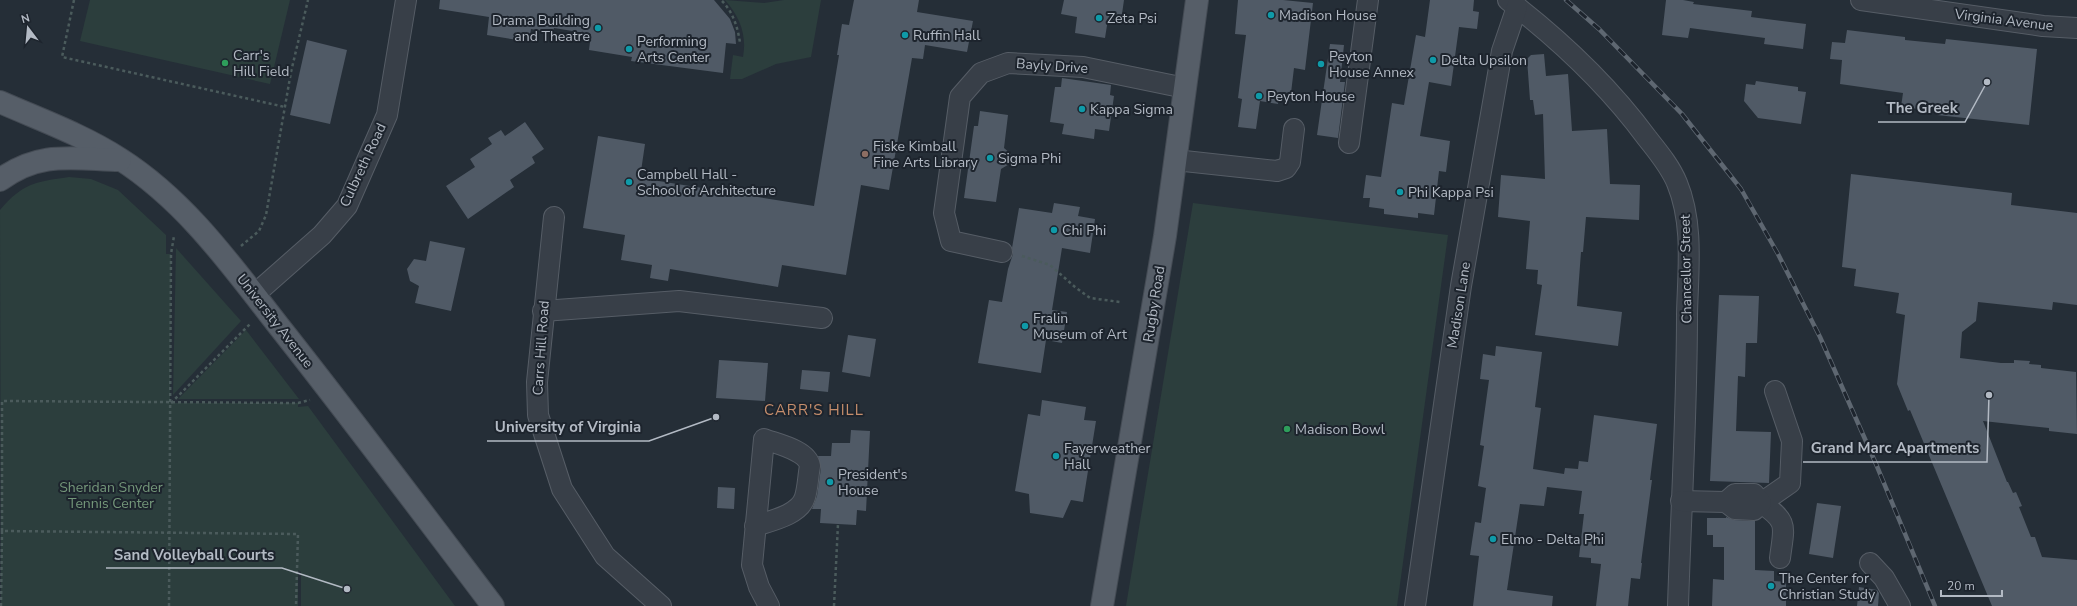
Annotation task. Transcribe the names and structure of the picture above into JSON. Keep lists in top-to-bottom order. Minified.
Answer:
{"streets":{"main road":["Rugby Road","University Avenue"],"street":["Virginia Avenue","Bayly Drive","Culbreth Road","Chancellor Street","Madison Lane","Carrs Hill Road"]},"crossings":[["Bayly Drive","Rugby Road"],["Culbreth Road","University Avenue"],["Chancellor Street","Madison Lane"]],"districts":["CARR'S HILL"],"parks":["Sheridan Snyder Tennis Center"],"places":["Madison House","Zeta Psi","Drama Building and Theatre","Ruffin Hall","Performing Arts Center","Delta Upsilon","Carr's Hill Field","Peyton House Annex","The Greek","Peyton House","Kappa Sigma","Fiske Kimball Fine Arts Library","Sigma Phi","Campbell Hall - School of Architecture","Phi Kappa Psi","Chi Phi","Fralin Museum of Art","Grand Marc Apartments","University of Virginia","Madison Bowl","Fayerweather Hall","President's House","Elmo - Delta Phi","The Center for Christian Study","Sand Volleyball Courts"],"scale_bar":"20 m","north":"top"}
